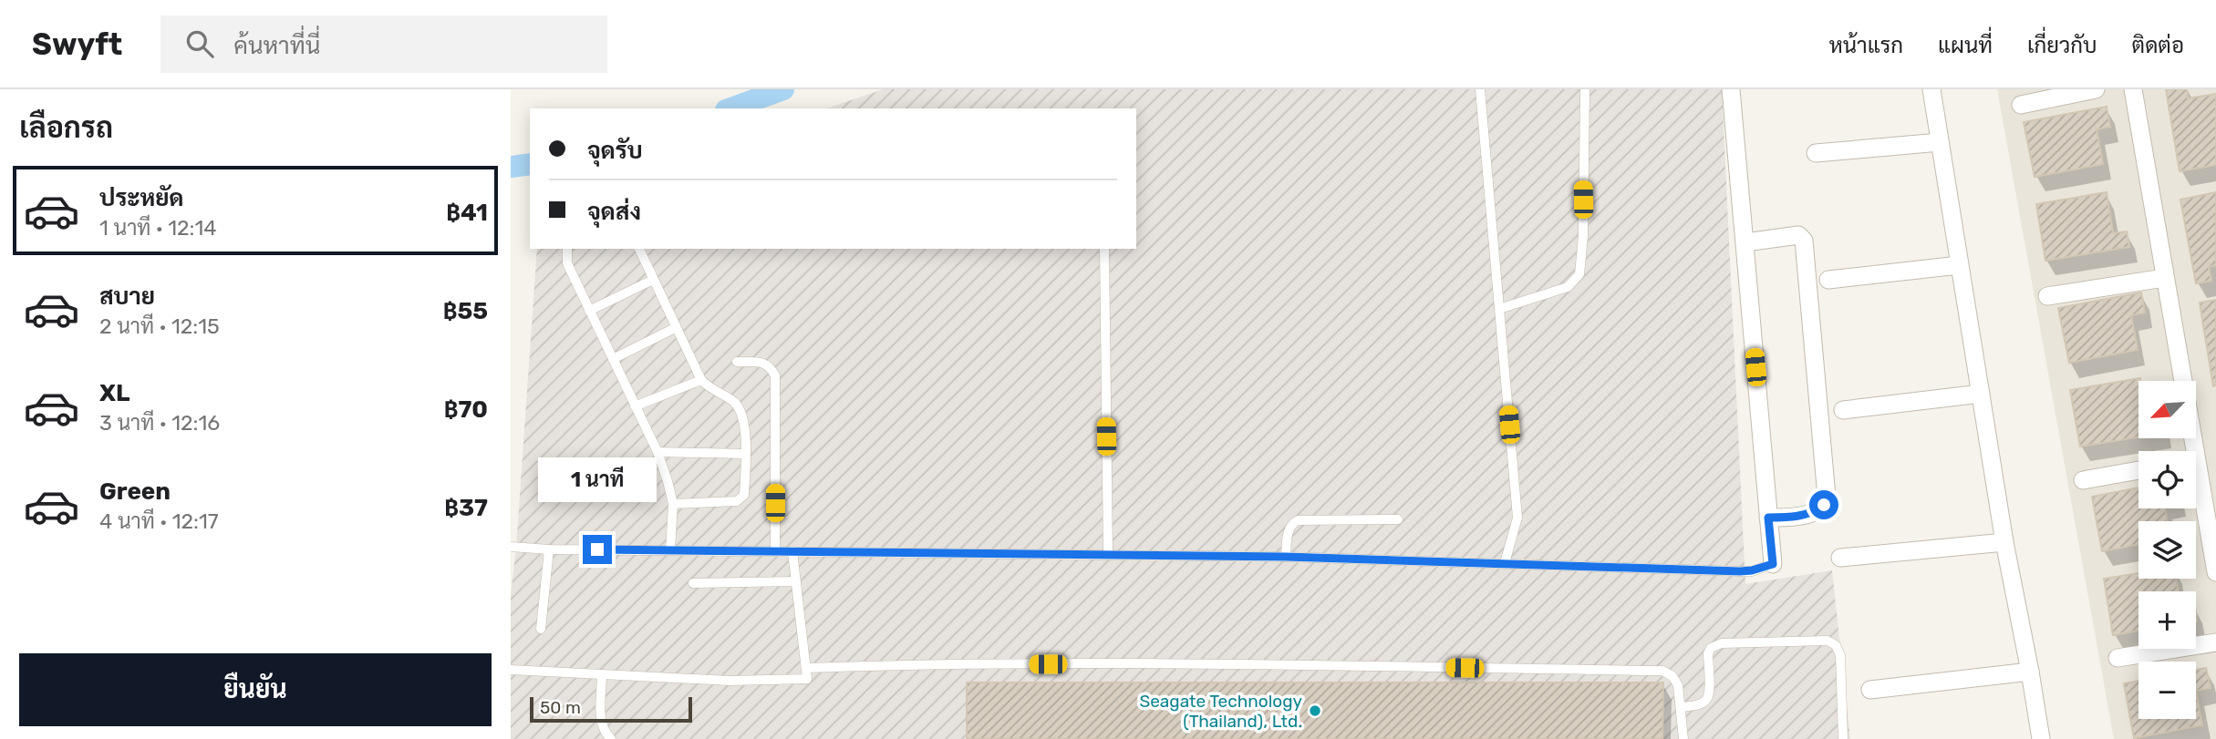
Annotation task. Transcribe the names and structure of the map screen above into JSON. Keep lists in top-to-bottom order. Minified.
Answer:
{"places":["Seagate Technology (Thailand), Ltd."],"scale_bar":"50 m","north":"bottom left","page":{"header":"Swyft","search":"ค้นหาที่นี่","nav":["หน้าแรก","แผนที่","เกี่ยวกับ","ติดต่อ"],"heading":"เลือกรถ","banner":["จุดรับ","จุดส่ง"],"list":[{"name":"ประหยัด","note":"1 นาที · 12:14","value":"฿41"},{"name":"สบาย","note":"2 นาที · 12:15","value":"฿55"},{"name":"XL","note":"3 นาที · 12:16","value":"฿70"},{"name":"Green","note":"4 นาที · 12:17","value":"฿37"}],"map_buttons":["+","−"],"bubble":"1 นาที","buttons":"ยืนยัน","scale":"50 m"}}
